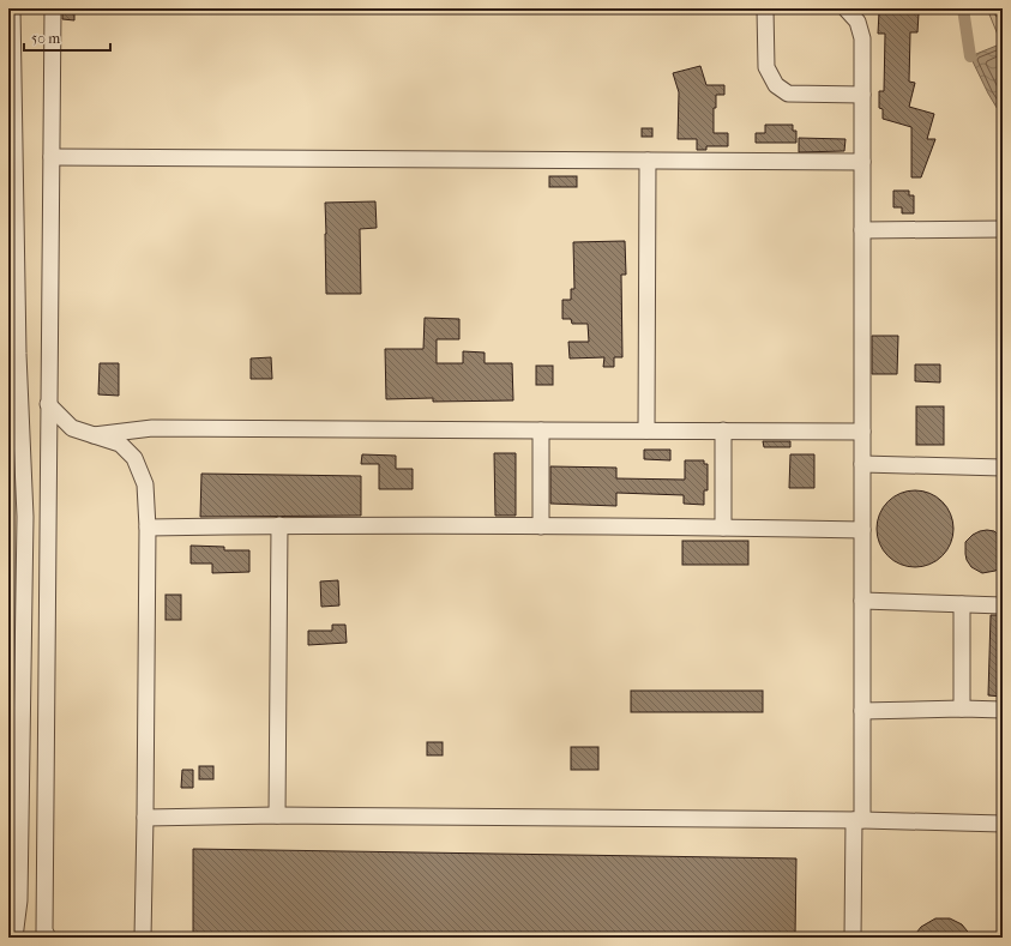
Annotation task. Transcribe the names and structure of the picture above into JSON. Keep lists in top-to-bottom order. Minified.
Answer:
{"scale_bar":"50 m"}
